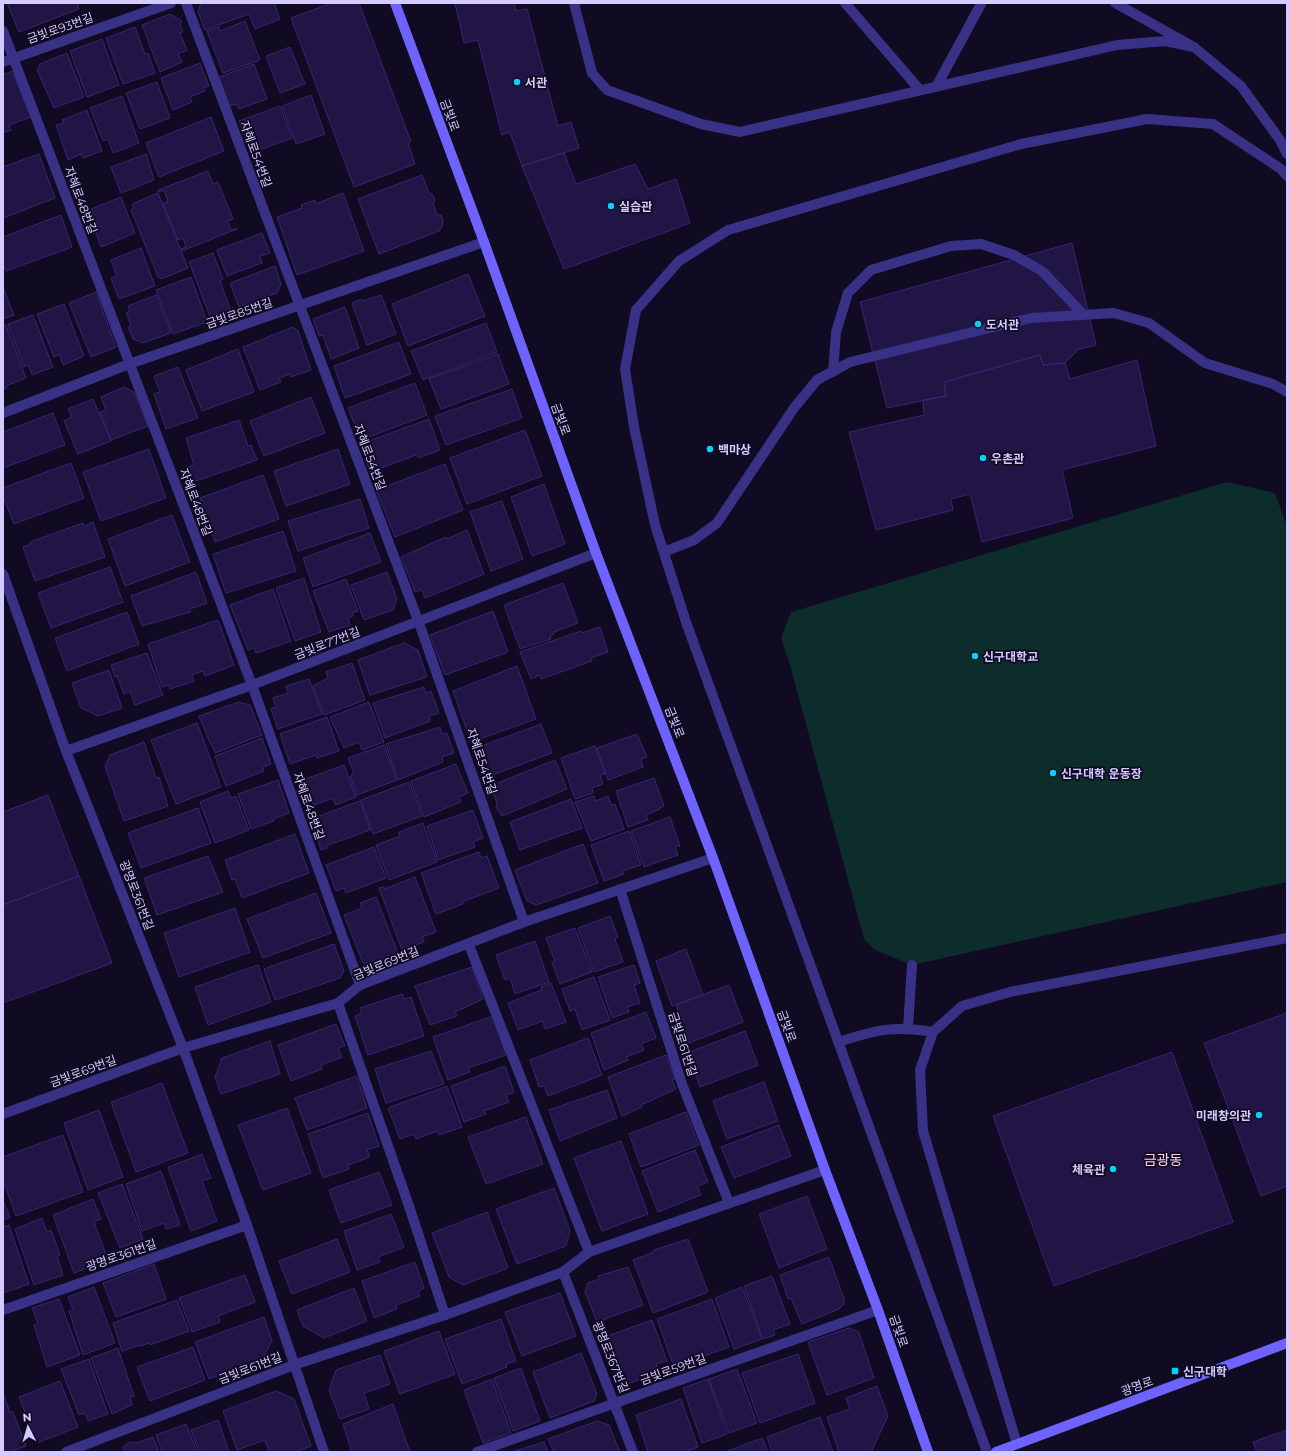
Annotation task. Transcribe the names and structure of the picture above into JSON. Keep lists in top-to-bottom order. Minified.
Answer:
{"streets":{"street":["금빛로93번길","금빛로","자혜로54번길","자혜로48번길","금빛로85번길","금빛로77번길","광명로361번길","금빛로69번길","금빛로61번길","광명로367번길","금빛로59번길","광명로"]},"crossings":[["금빛로93번길","자혜로48번길"],["금빛로","금빛로85번길"],["금빛로","금빛로77번길"],["금빛로","금빛로69번길"],["금빛로","금빛로61번길"],["금빛로","금빛로59번길"],["자혜로54번길","금빛로85번길"],["자혜로54번길","금빛로77번길"],["자혜로54번길","금빛로69번길"],["자혜로48번길","금빛로85번길"],["자혜로48번길","금빛로77번길"],["자혜로48번길","금빛로69번길"],["금빛로77번길","광명로361번길"],["광명로361번길","금빛로69번길"],["광명로361번길","금빛로61번길"],["금빛로69번길","금빛로61번길"],["금빛로61번길","광명로367번길"],["광명로367번길","금빛로59번길"]],"districts":["금광동"],"places":{"other":["서관","실습관","도서관","백마상","우촌관","신구대학교","신구대학 운동장","미래창의관","체육관"],"transit":["신구대학"]},"north":"top"}
